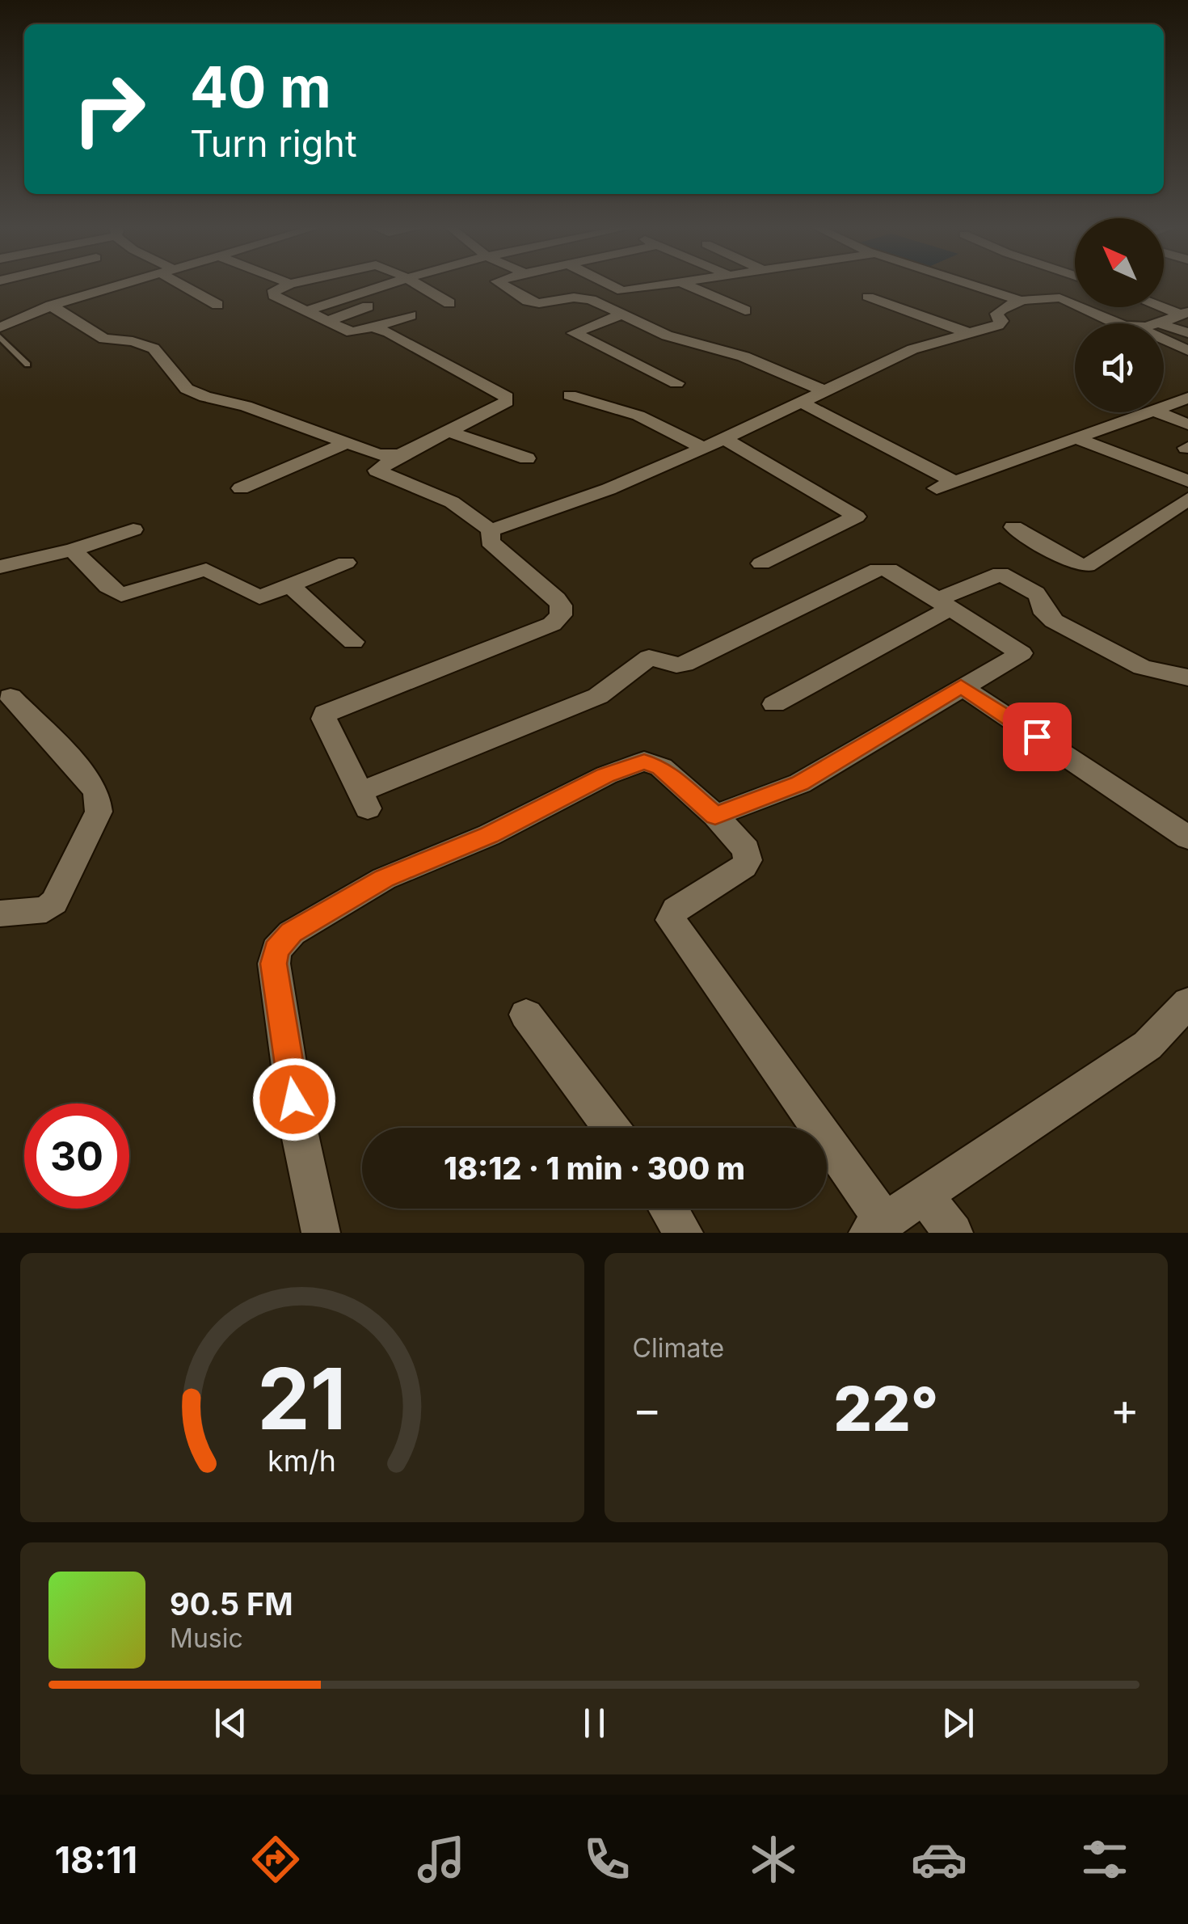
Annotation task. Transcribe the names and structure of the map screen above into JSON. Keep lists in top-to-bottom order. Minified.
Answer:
{"north":"top left","page":{"turn":["40 m","Turn right"],"limit":"30","trip":"18:12 · 1 min · 300 m","tile":"Climate","heat":["−","22°","+"],"song":["90.5 FM","Music"],"tabs":"18:11","gauge":["21","km/h"]}}
